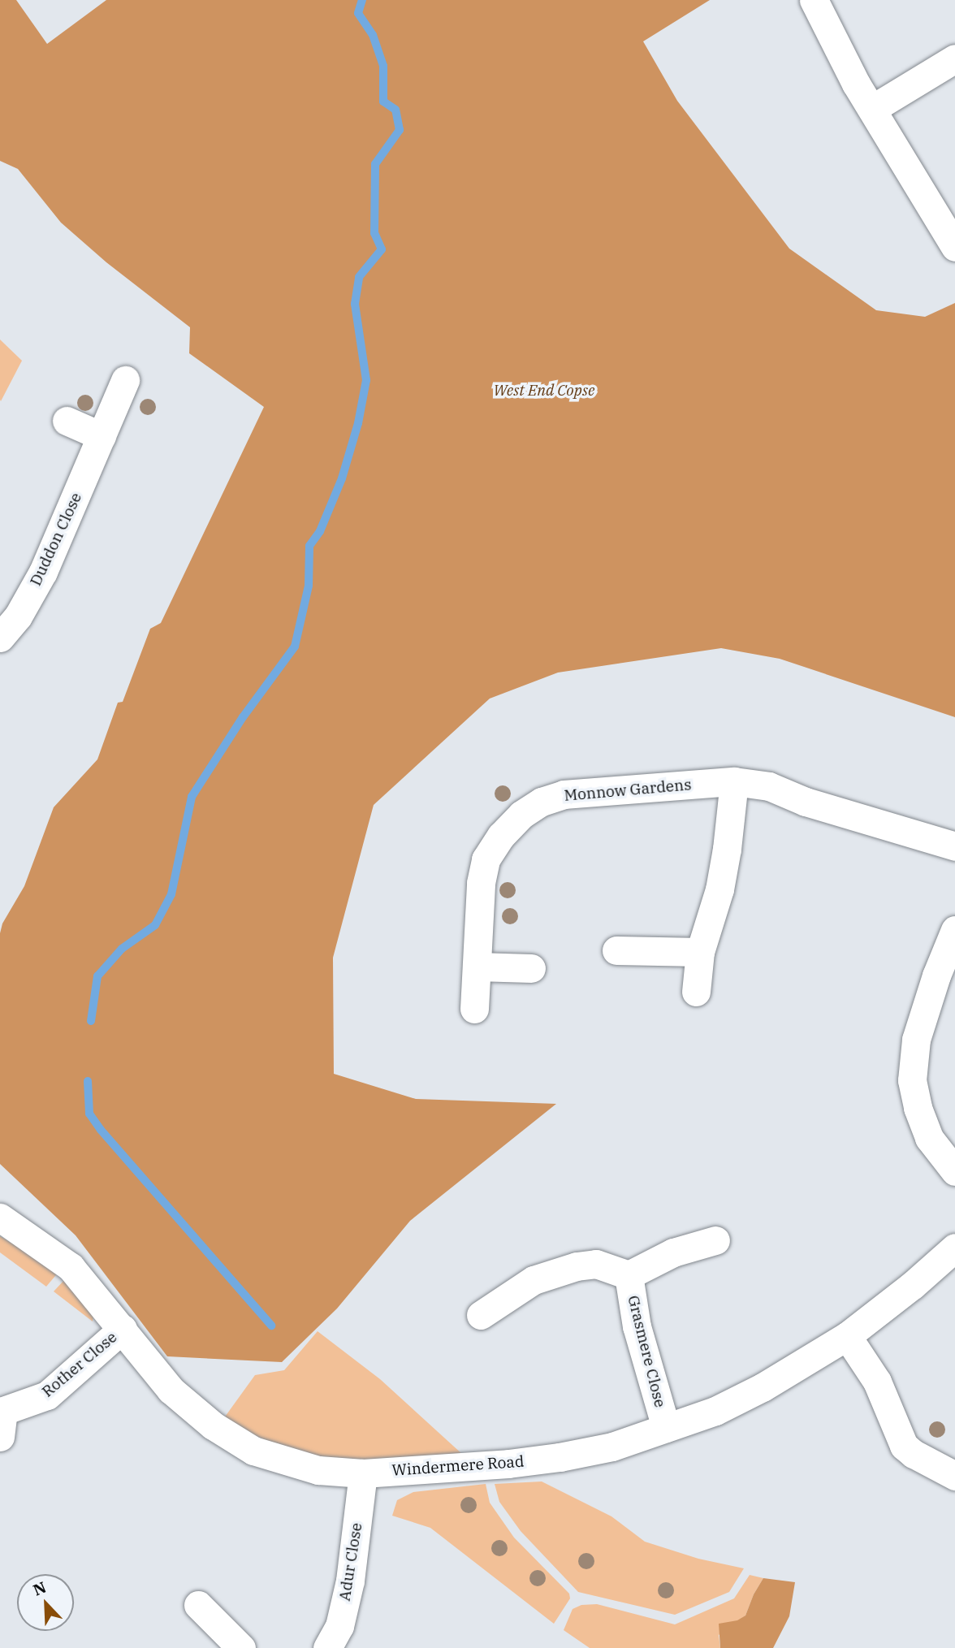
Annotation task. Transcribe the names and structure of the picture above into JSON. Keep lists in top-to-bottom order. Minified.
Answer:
{"streets":{"street":["Duddon Close","Monnow Gardens","Grasmere Close","Rother Close","Windermere Road","Adur Close"]},"crossings":[["Grasmere Close","Windermere Road"],["Rother Close","Windermere Road"],["Windermere Road","Adur Close"]],"parks":["West End Copse"],"north":"top left"}
